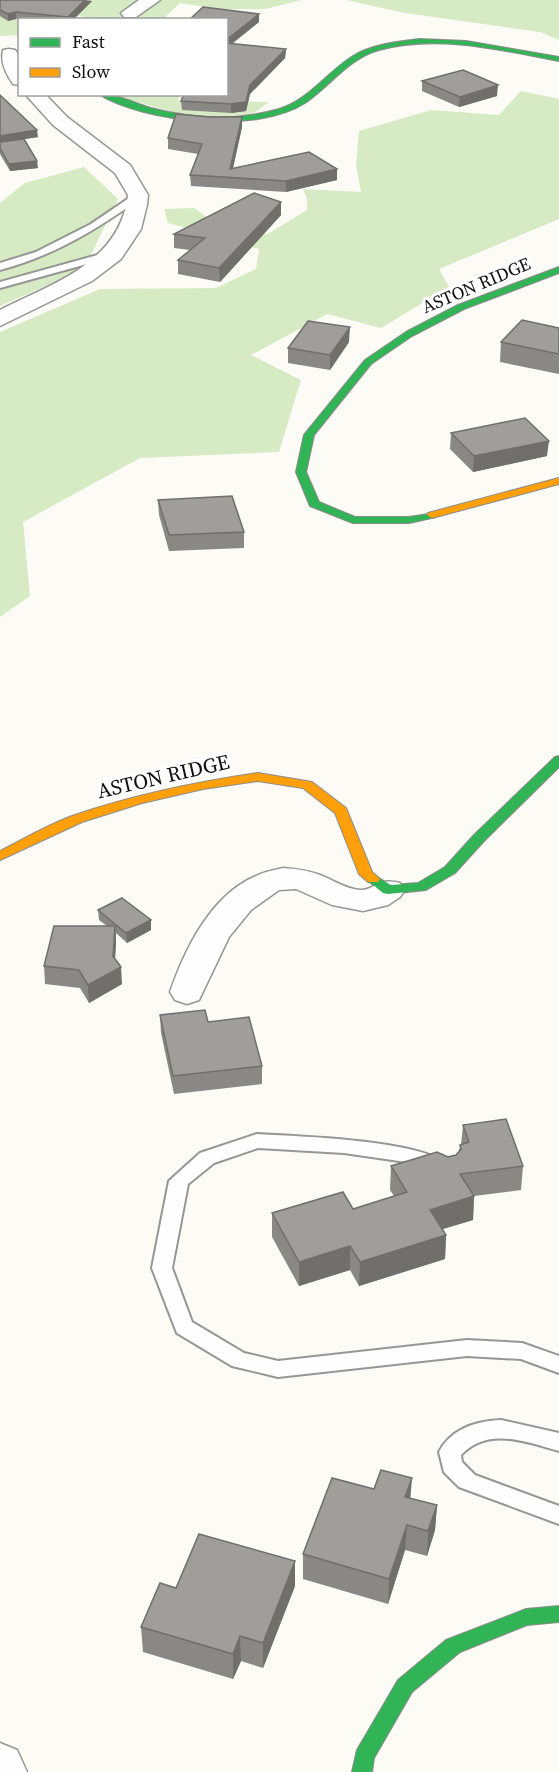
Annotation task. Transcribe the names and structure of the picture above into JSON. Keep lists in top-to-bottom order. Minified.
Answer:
{"streets":{"street":["ASTON RIDGE"]},"legend":["Fast","Slow"]}
